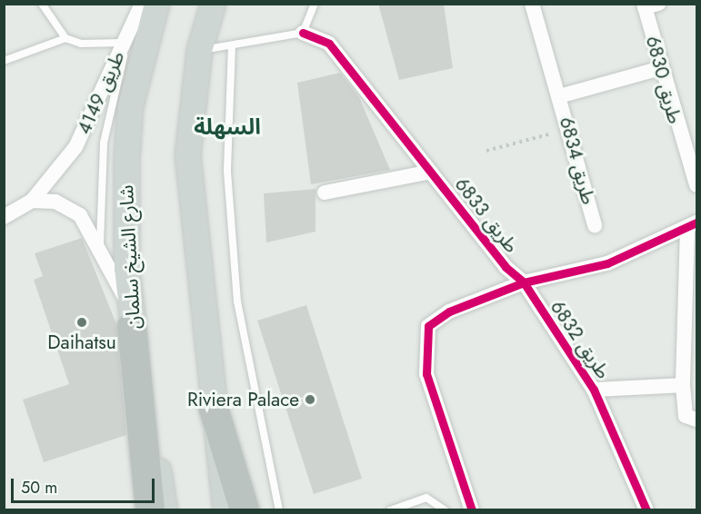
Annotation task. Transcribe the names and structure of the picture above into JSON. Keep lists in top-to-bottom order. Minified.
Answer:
{"streets":{"main road":["شارع الشيخ سلمان"],"street":["طريق 6830","طريق 4149","طريق 6834","طريق 6833","طريق 6832"]},"crossings":[["طريق 6830","طريق 6834"],["طريق 6833","طريق 6832"]],"districts":["السهلة"],"places":["Daihatsu","Riviera Palace"],"scale_bar":"50 m"}
